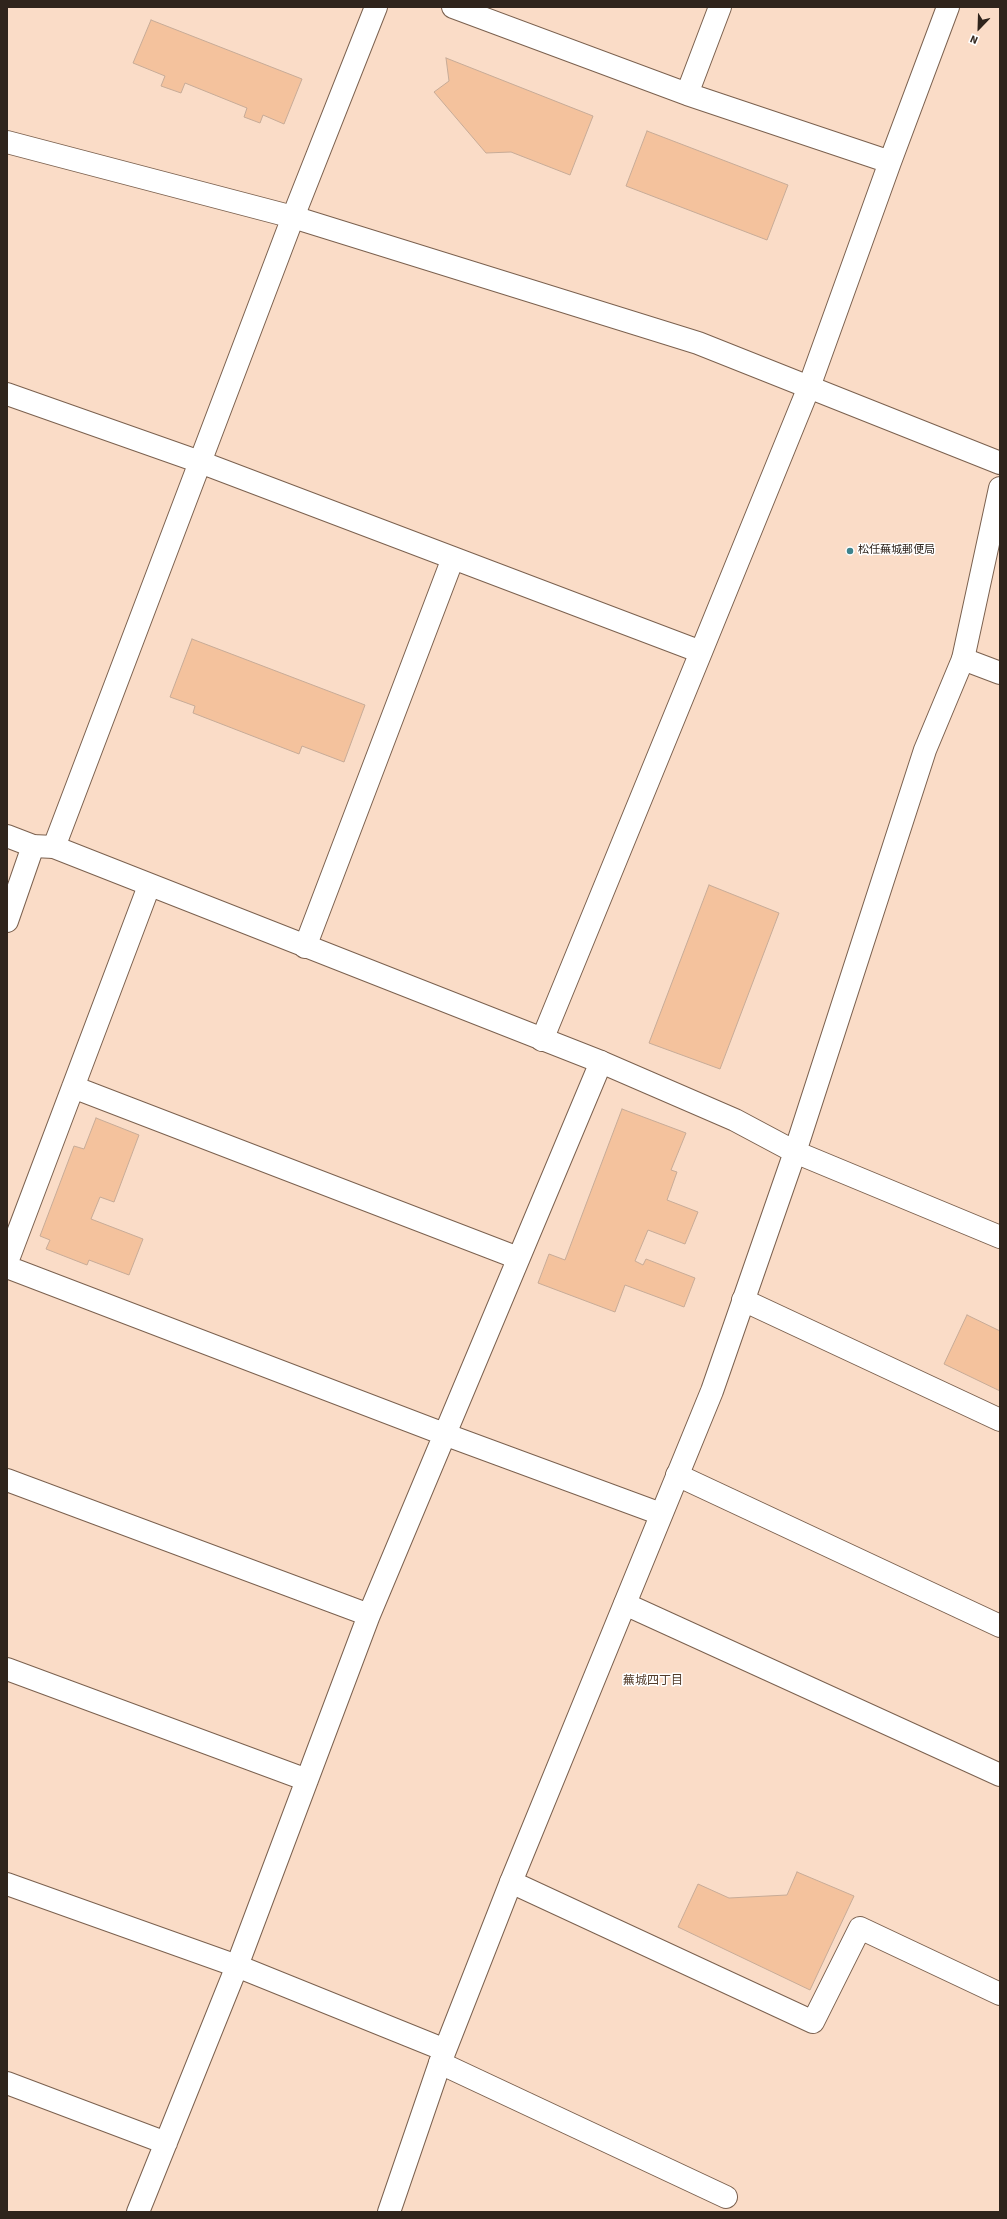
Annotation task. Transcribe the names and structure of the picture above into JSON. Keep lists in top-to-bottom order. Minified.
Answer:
{"districts":["蕪城四丁目"],"places":["松任蕪城郵便局"],"north":"bottom left"}
